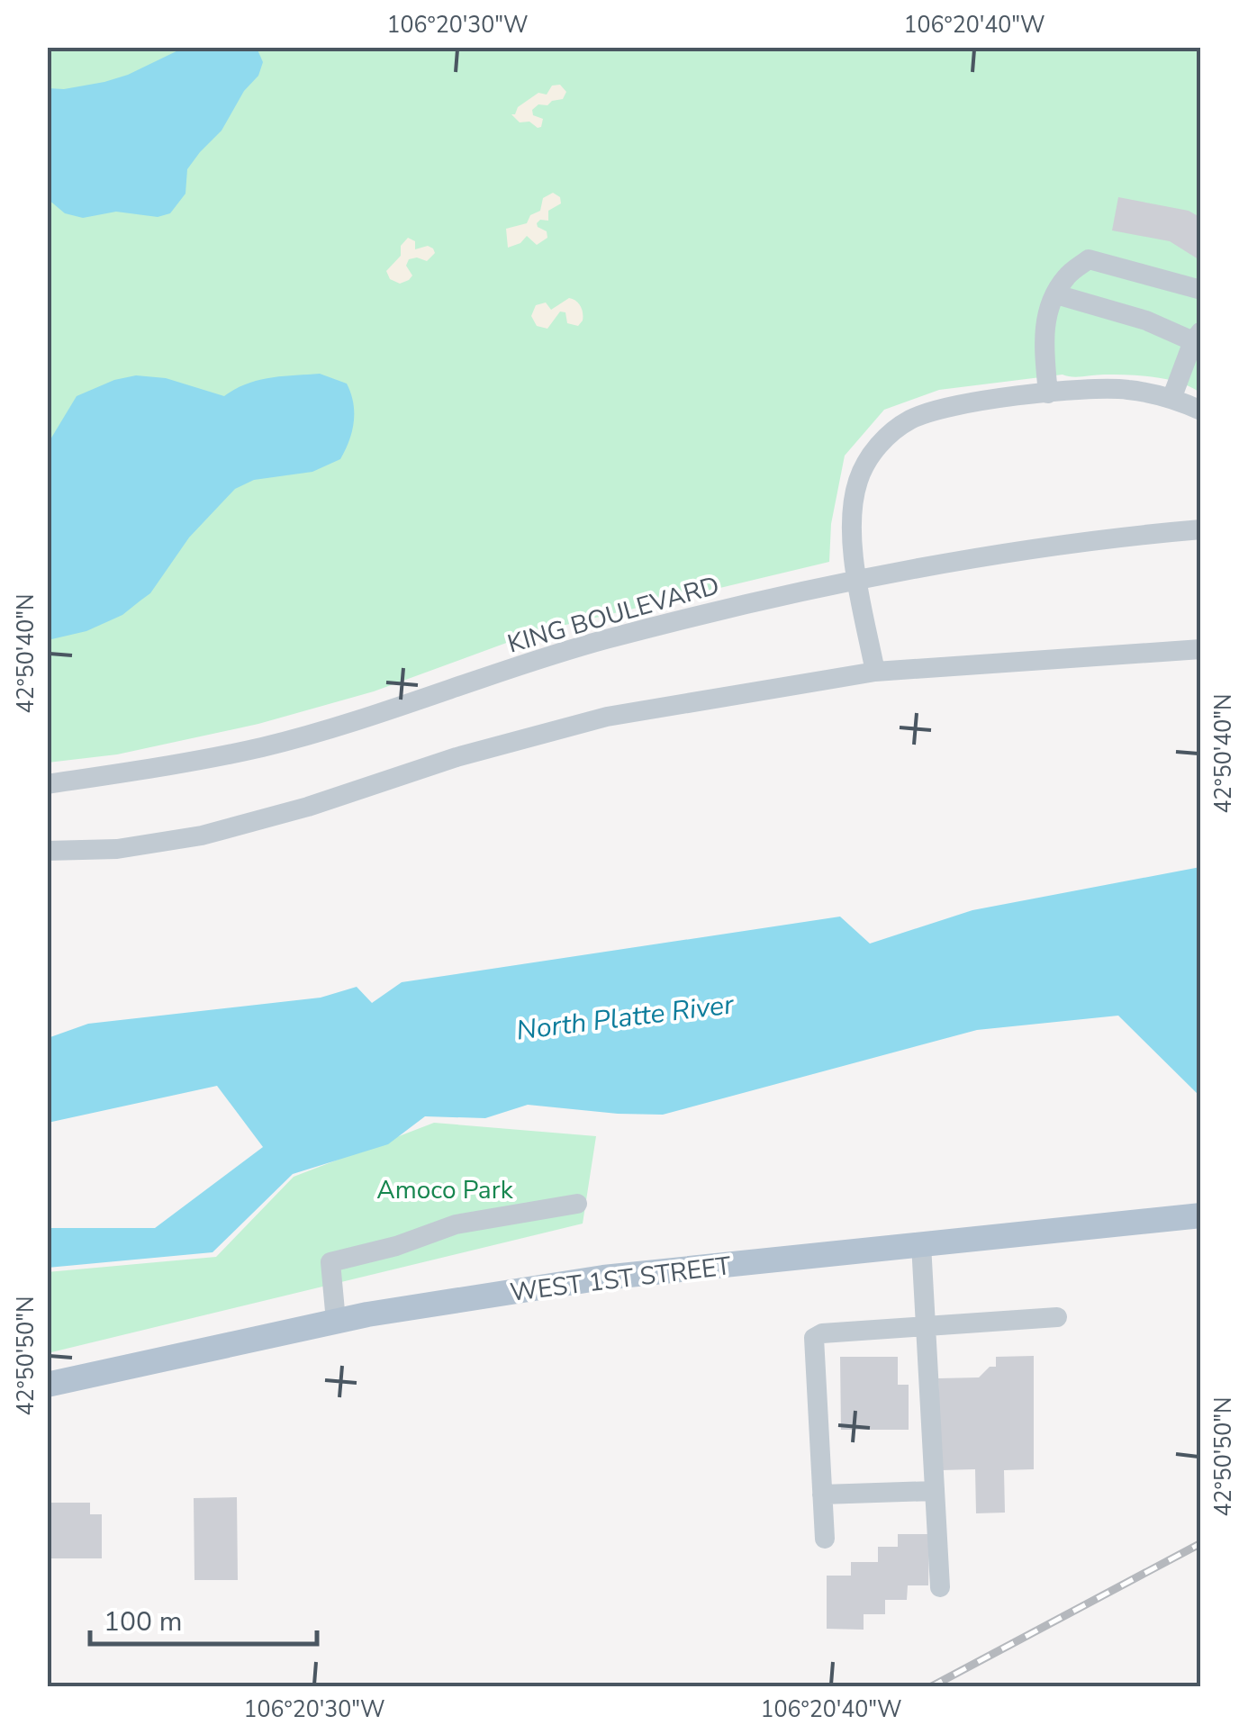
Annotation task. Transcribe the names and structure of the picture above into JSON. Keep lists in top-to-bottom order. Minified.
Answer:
{"streets":{"main road":["WEST 1ST STREET"],"street":["KING BOULEVARD"]},"water":["North Platte River"],"parks":["Amoco Park"],"scale_bar":"100 m","coordinates":["106°20'30\"W","106°20'40\"W","42°50'40\"N","42°50'50\"N"]}
